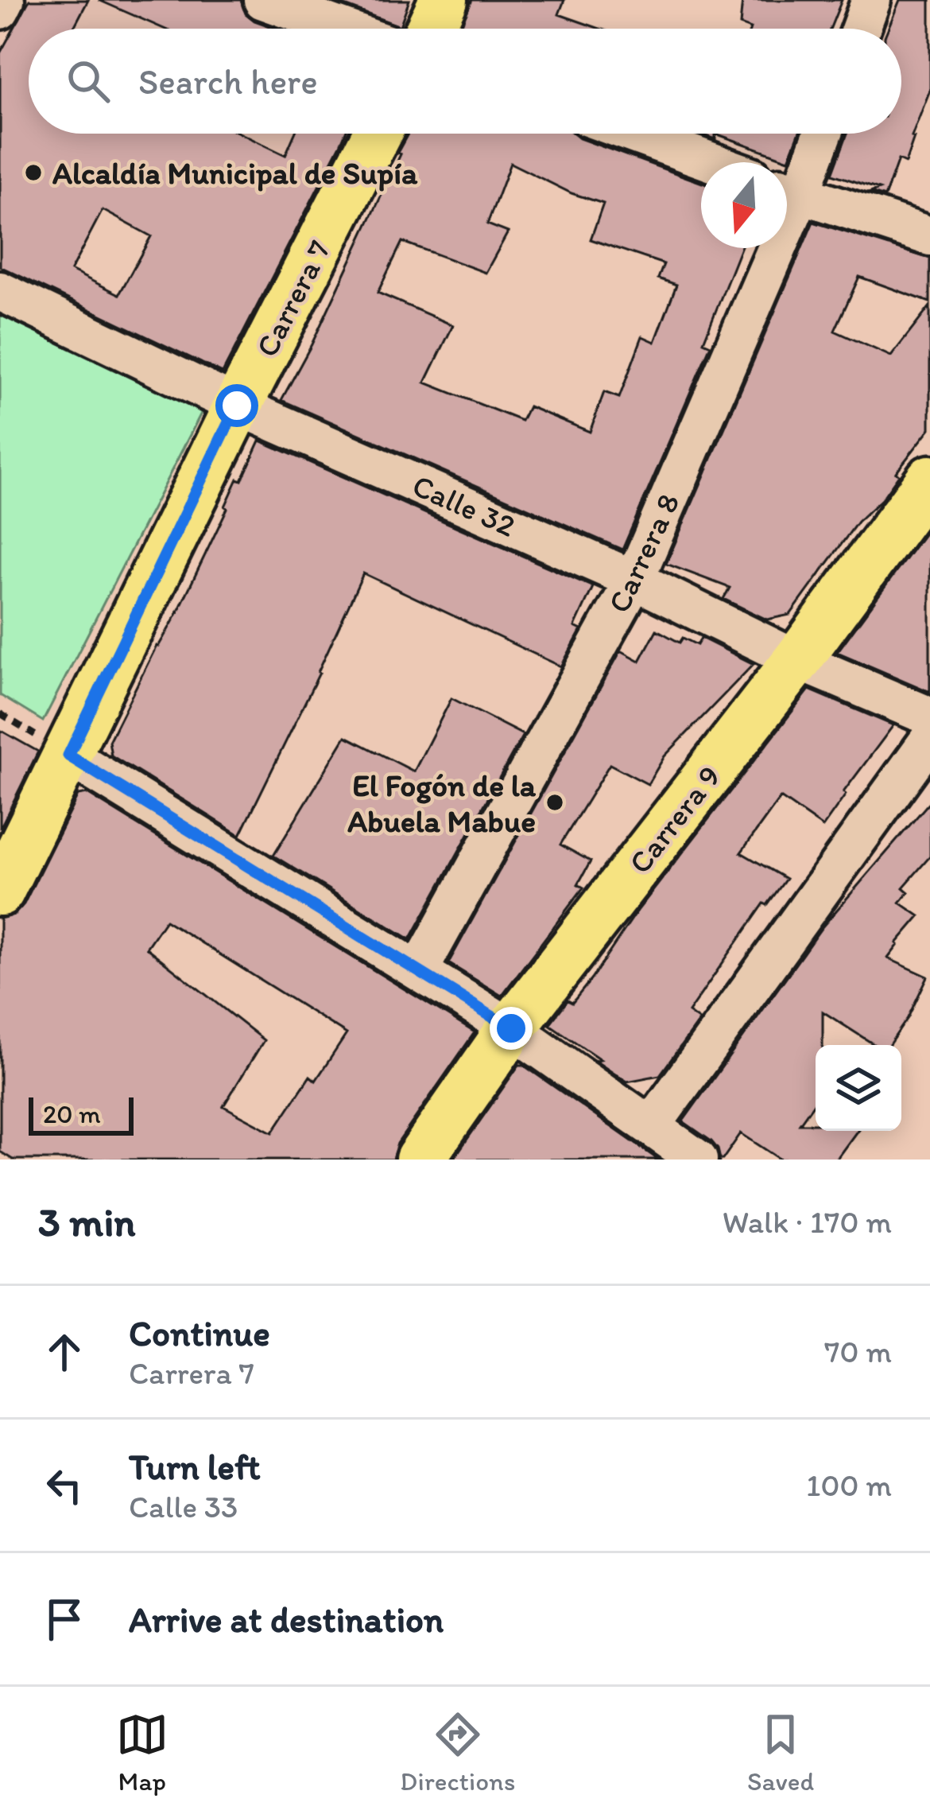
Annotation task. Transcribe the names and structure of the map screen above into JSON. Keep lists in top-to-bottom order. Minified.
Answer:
{"streets":{"main road":["Carrera 7","Carrera 9"],"street":["Calle 32","Carrera 8"]},"crossings":[["Carrera 7","Calle 32"],["Calle 32","Carrera 8"],["Calle 32","Carrera 9"]],"places":["Alcaldía Municipal de Supía","El Fogón de la Abuela Mabue"],"scale_bar":"20 m","north":"bottom","page":{"search":"Search here","scale":"20 m","heading":["3 min","Walk · 170 m"],"list":[["Continue","Carrera 7","70 m"],["Turn left","Calle 33","100 m"],"Arrive at destination"],"nav":["Map","Directions","Saved"]}}
